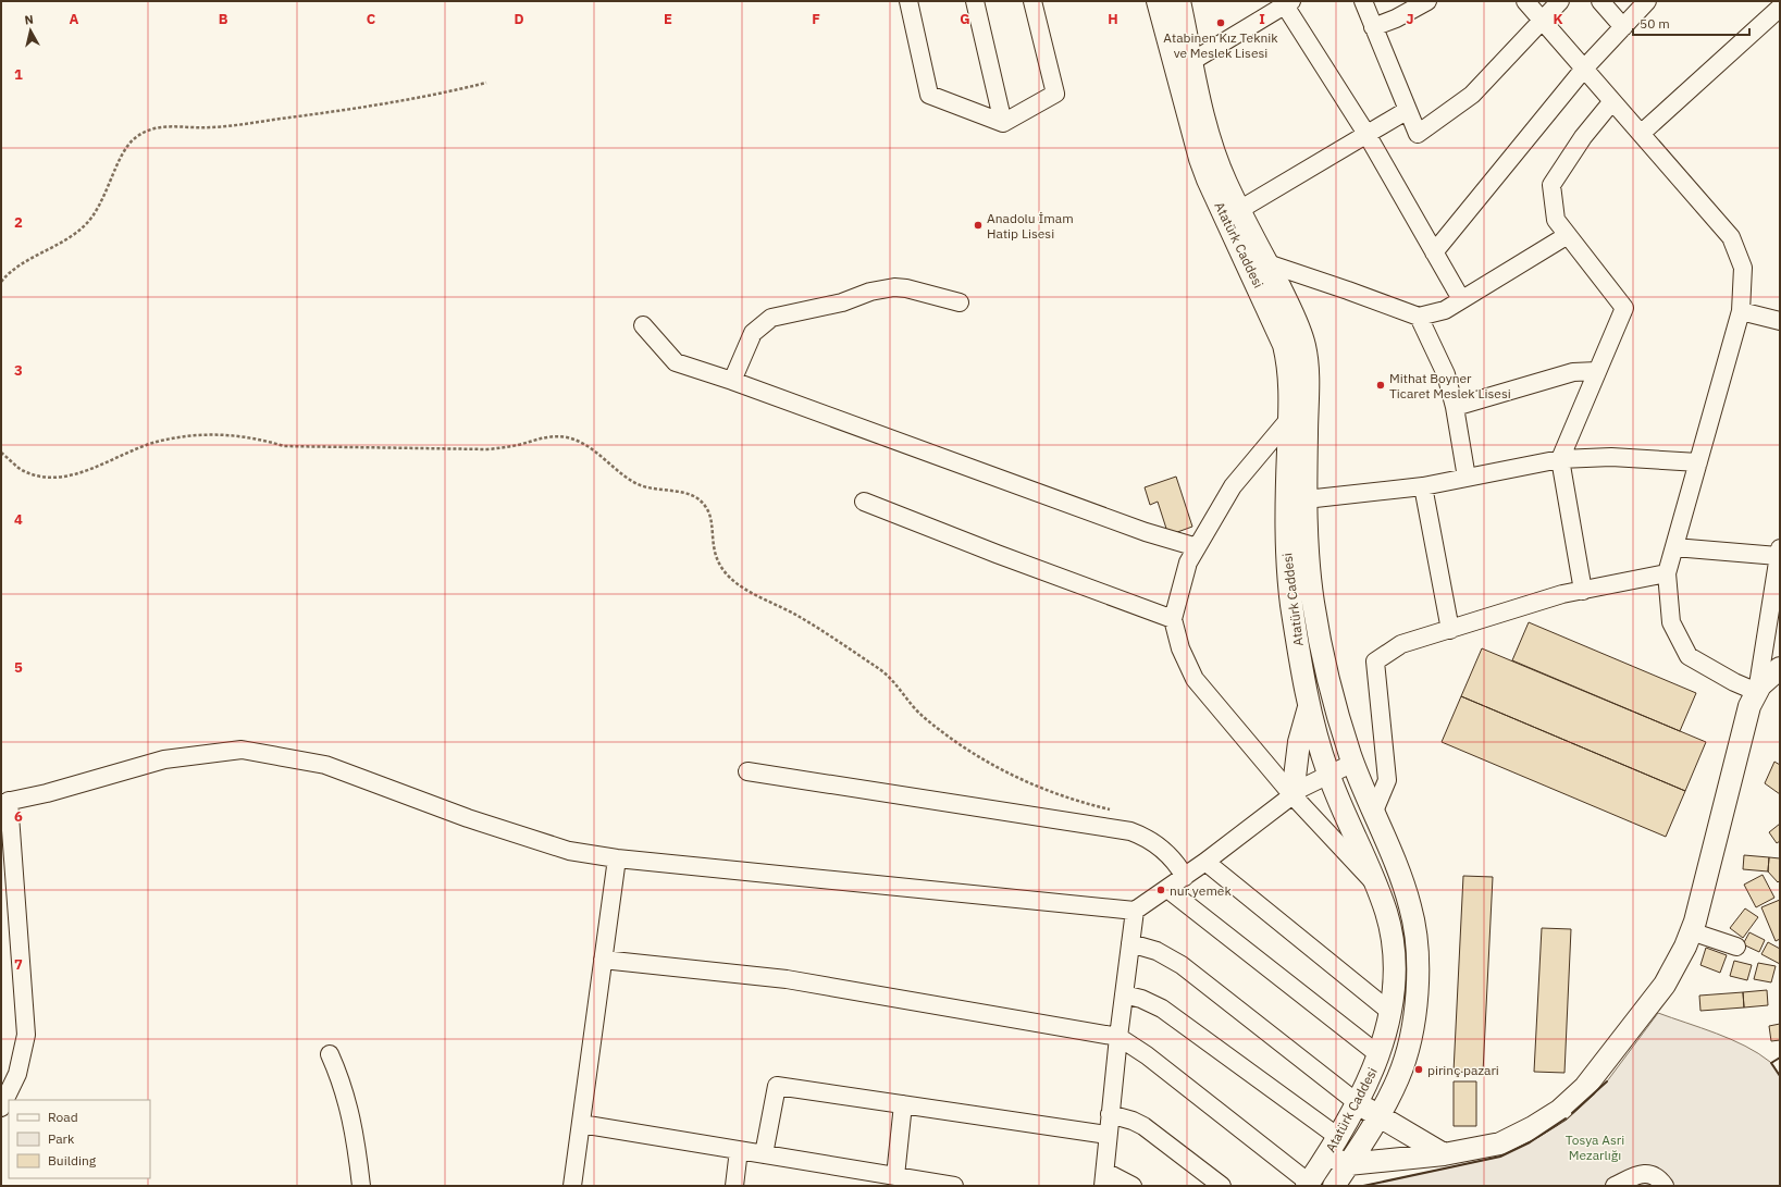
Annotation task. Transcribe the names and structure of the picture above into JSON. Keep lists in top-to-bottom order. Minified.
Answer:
{"streets":{"main road":["Atatürk Caddesi"]},"parks":["Tosya Asri Mezarlığı"],"places":["Atabinen Kız Teknik ve Meslek Lisesi","Anadolu İmam Hatip Lisesi","Mithat Boyner Ticaret Meslek Lisesi","nur yemek","pirinç pazari"],"legend":["Road","Park","Building"],"scale_bar":"50 m","north":"top","grid":{"columns":["A","B","C","D","E","F","G","H","I","J","K"],"rows":["1","2","3","4","5","6","7"]}}
